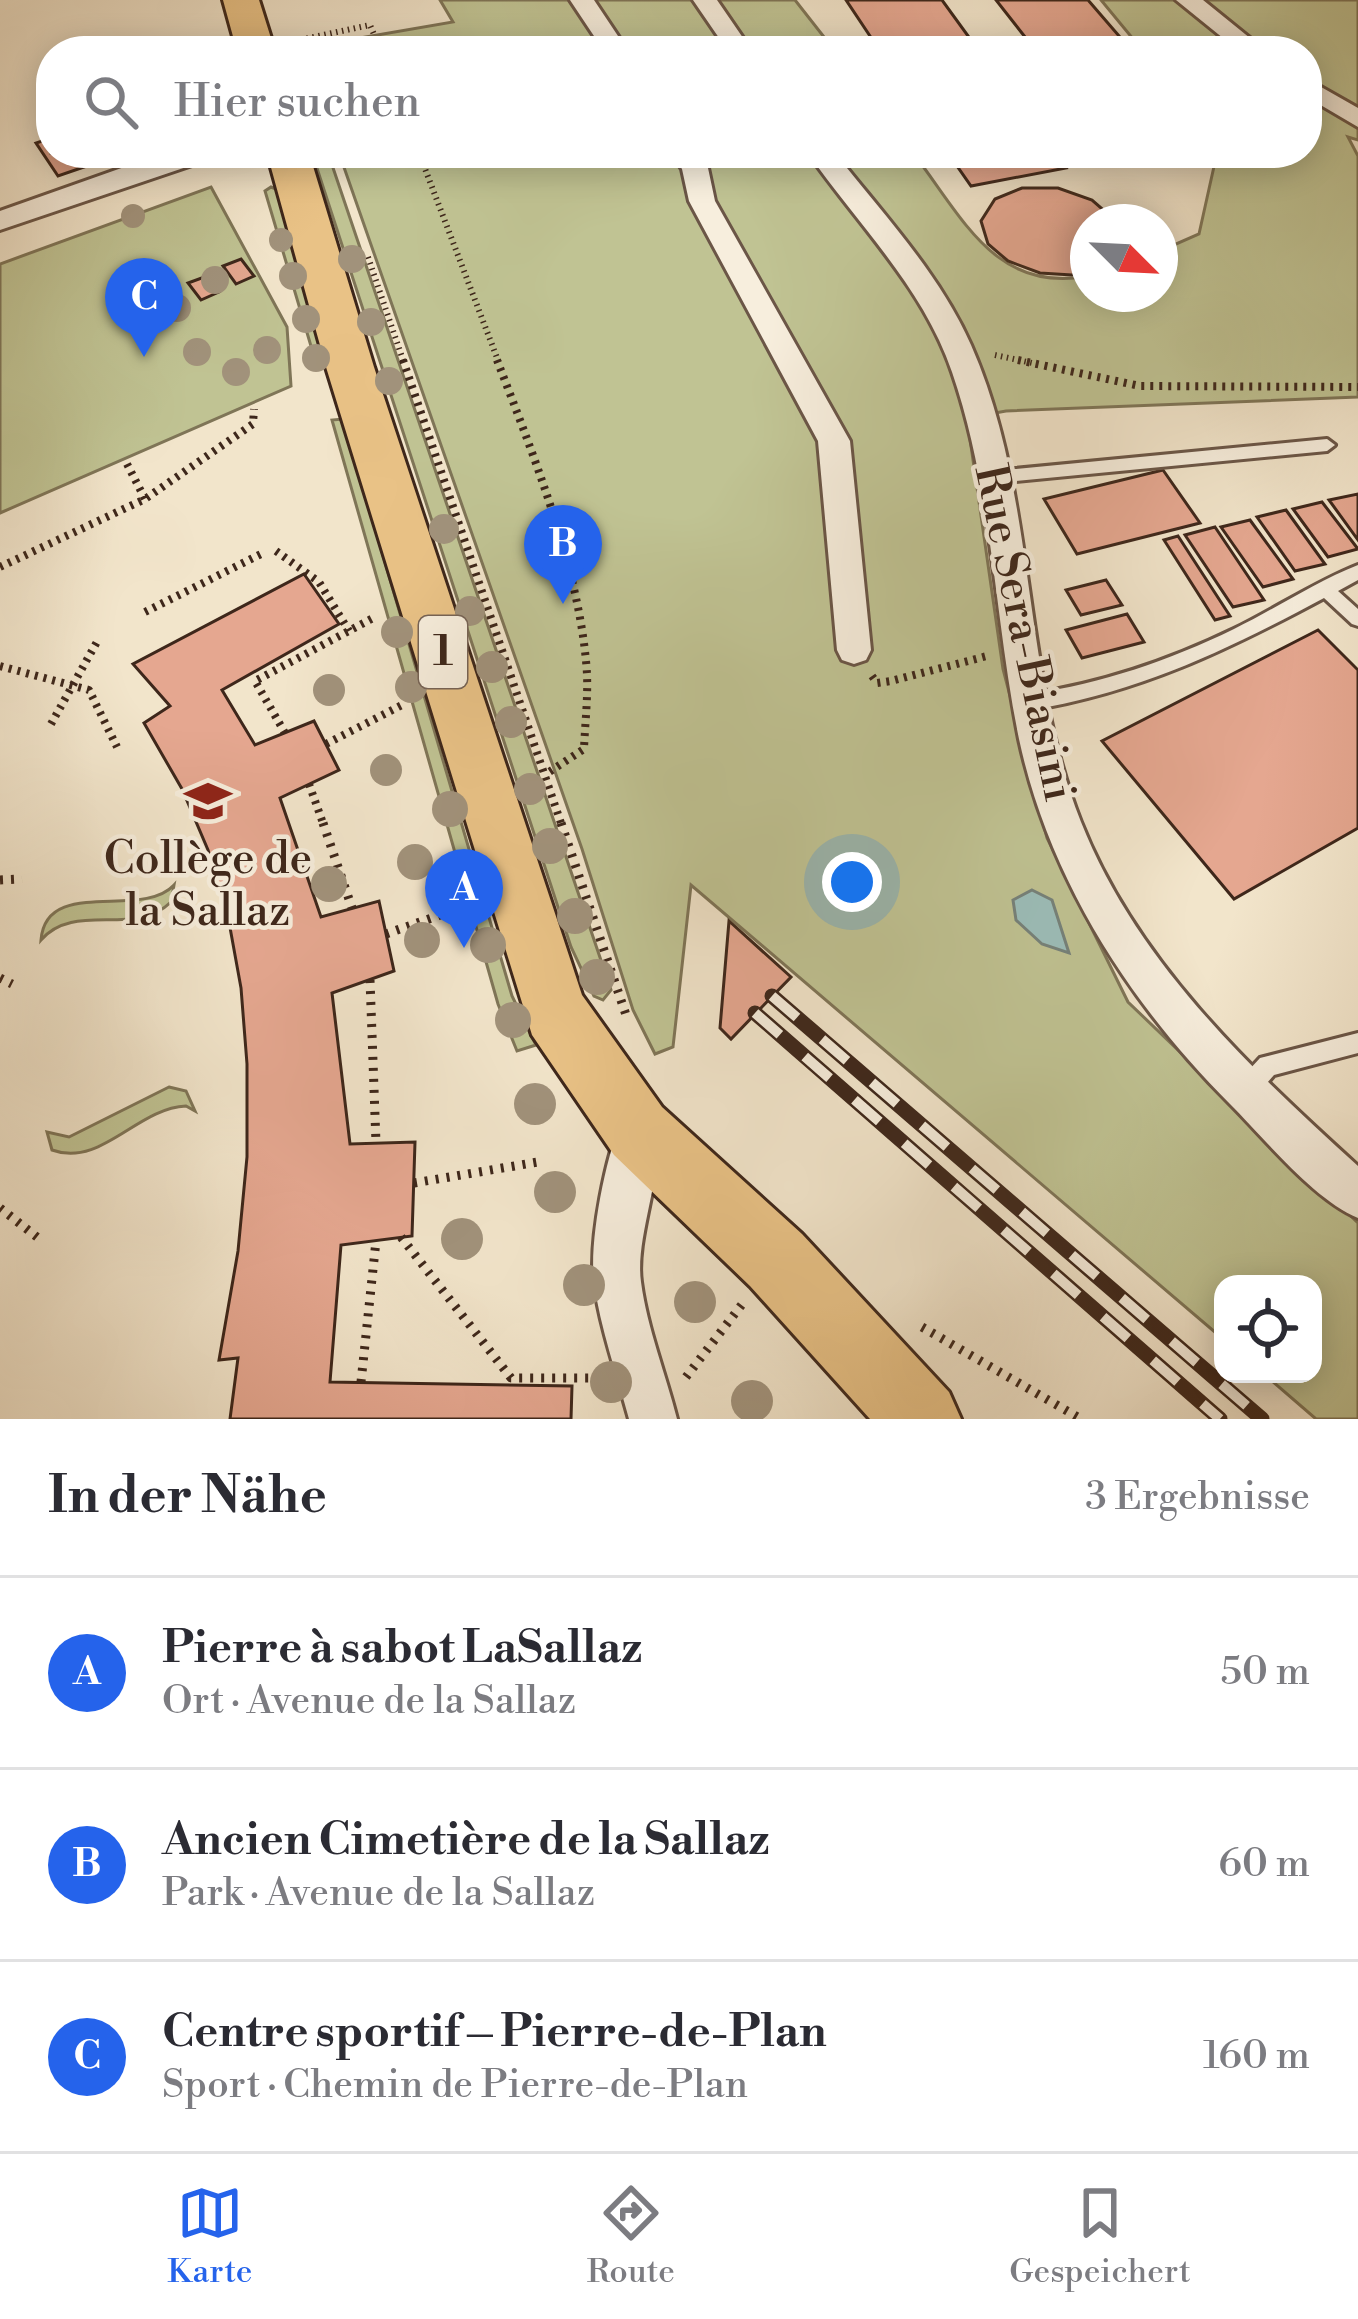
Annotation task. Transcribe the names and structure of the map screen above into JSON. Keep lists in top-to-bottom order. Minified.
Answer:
{"streets":{"main road":["1"],"street":["Rue Sera-Biasini"]},"places":{"school or university":["Collège de la Sallaz"]},"north":"bottom right","page":{"search":"Hier suchen","pins":["C","B","A"],"heading":["In der Nähe","3 Ergebnisse"],"list":[{"mark":"A","name":"Pierre à sabot LaSallaz","note":"Ort · Avenue de la Sallaz","value":"50 m"},{"mark":"B","name":"Ancien Cimetière de la Sallaz","note":"Park · Avenue de la Sallaz","value":"60 m"},{"mark":"C","name":"Centre sportif – Pierre-de-Plan","note":"Sport · Chemin de Pierre-de-Plan","value":"160 m"}],"nav":["Karte","Route","Gespeichert"]}}
